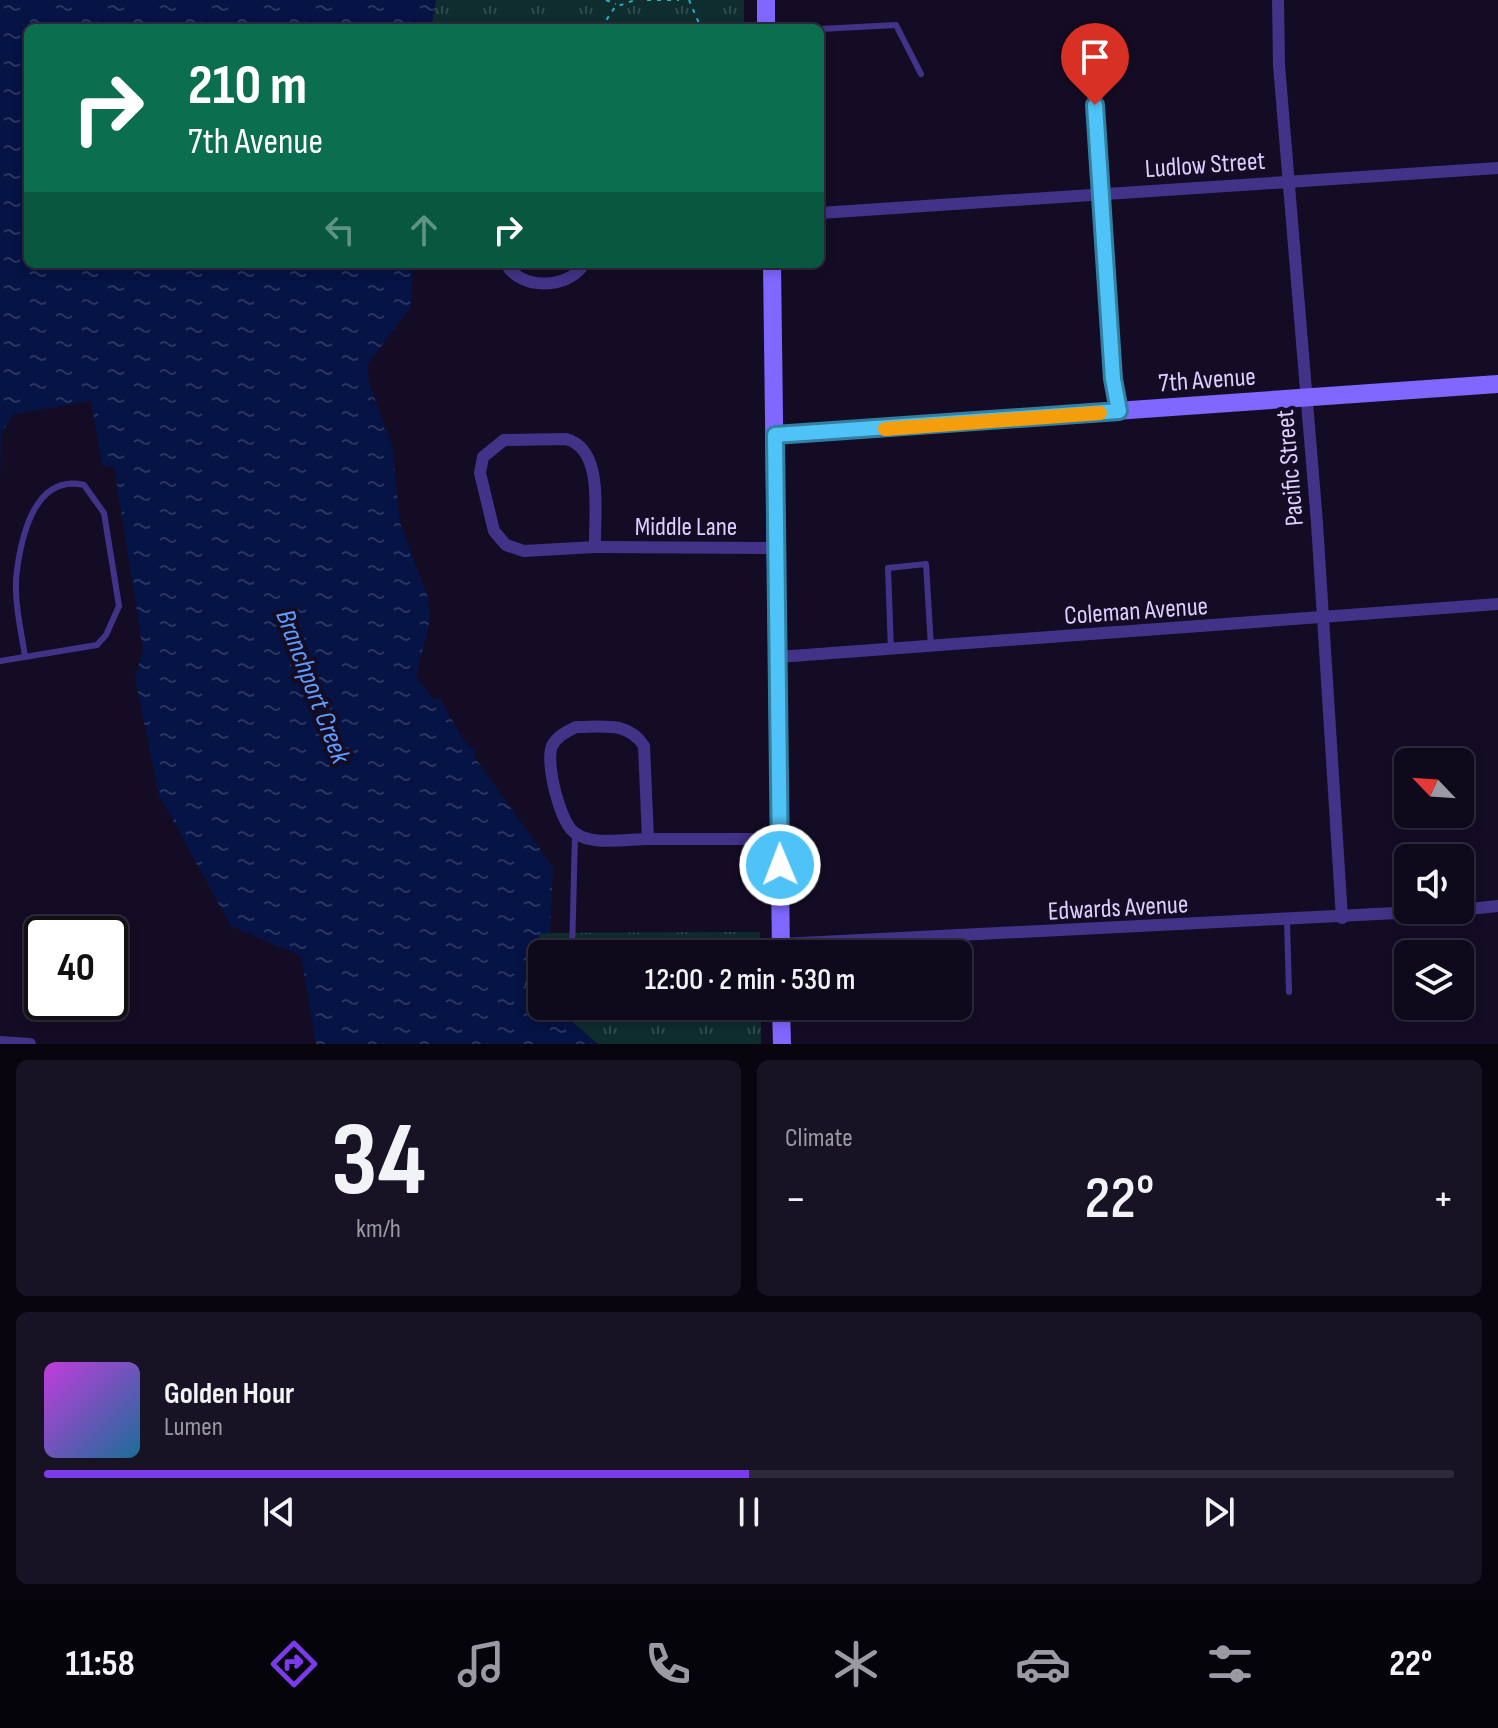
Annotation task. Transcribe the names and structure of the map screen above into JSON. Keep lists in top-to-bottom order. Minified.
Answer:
{"streets":{"street":["Ludlow Street","7th Avenue","Pacific Street","Middle Lane","Coleman Avenue","Edwards Avenue"]},"crossings":[["Ludlow Street","Pacific Street"],["7th Avenue","Pacific Street"],["Pacific Street","Coleman Avenue"],["Pacific Street","Edwards Avenue"]],"water":["Branchport Creek"],"north":"top left","page":{"turn":["210 m","7th Avenue"],"limit":"40","trip":"12:00 · 2 min · 530 m","tile":[["34","km/h"],"Climate"],"heat":["−","22°","+"],"song":["Golden Hour","Lumen"],"tabs":["11:58","22°"]}}
